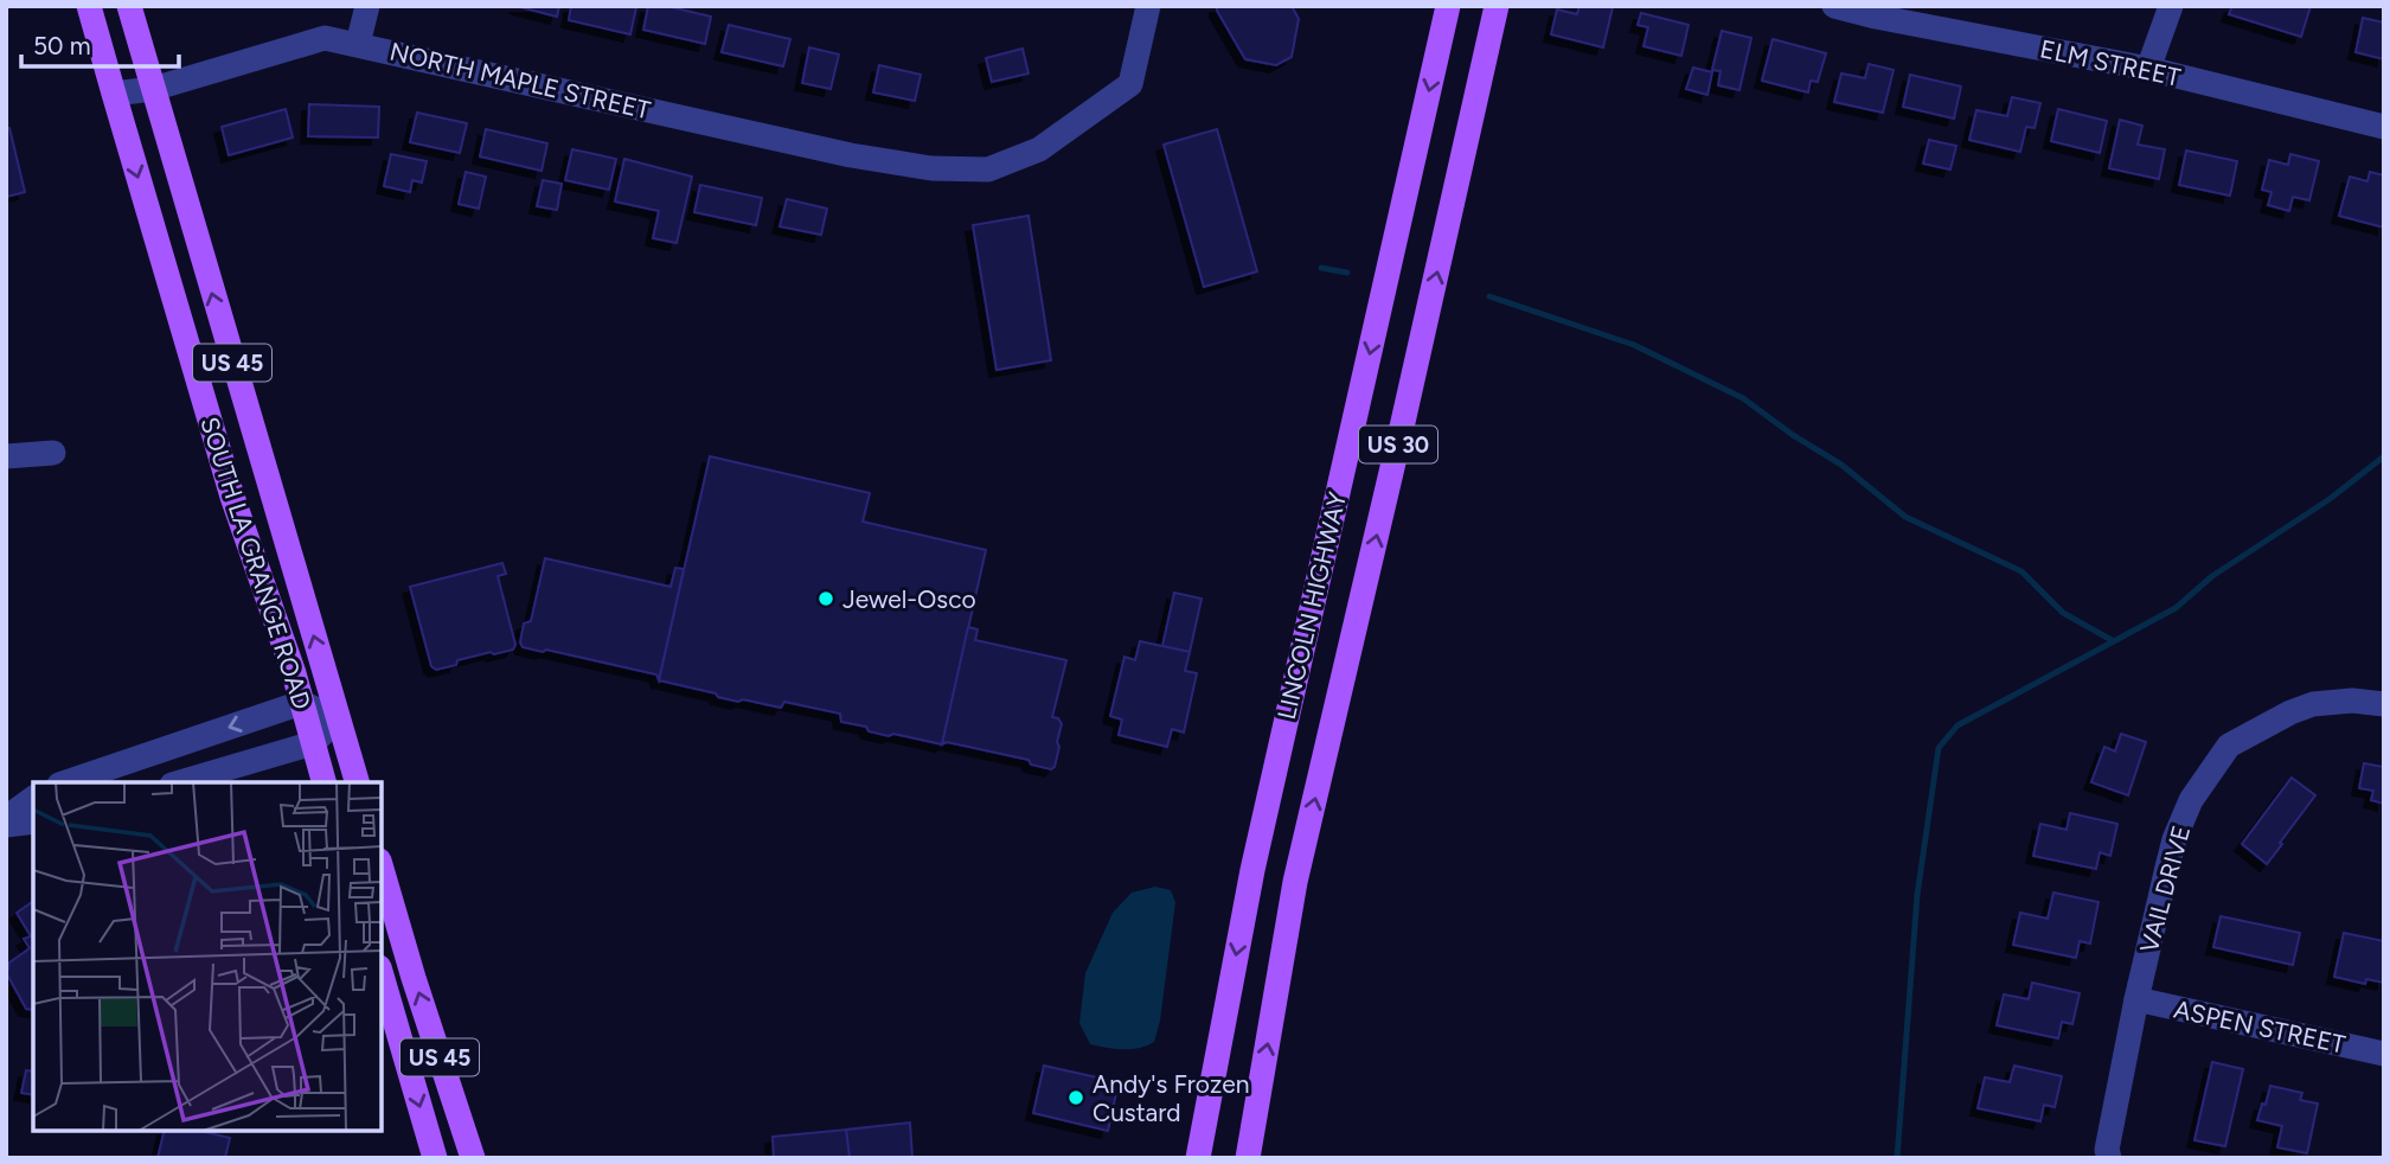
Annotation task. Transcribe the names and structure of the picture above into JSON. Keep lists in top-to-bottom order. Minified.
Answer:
{"streets":{"main road":["US 45","US 30","SOUTH LA GRANGE ROAD","LINCOLN HIGHWAY"],"street":["ELM STREET","NORTH MAPLE STREET","VAIL DRIVE","ASPEN STREET"]},"crossings":[["NORTH MAPLE STREET","SOUTH LA GRANGE ROAD"],["VAIL DRIVE","ASPEN STREET"]],"places":["Jewel-Osco","Andy's Frozen Custard"],"scale_bar":"50 m"}
